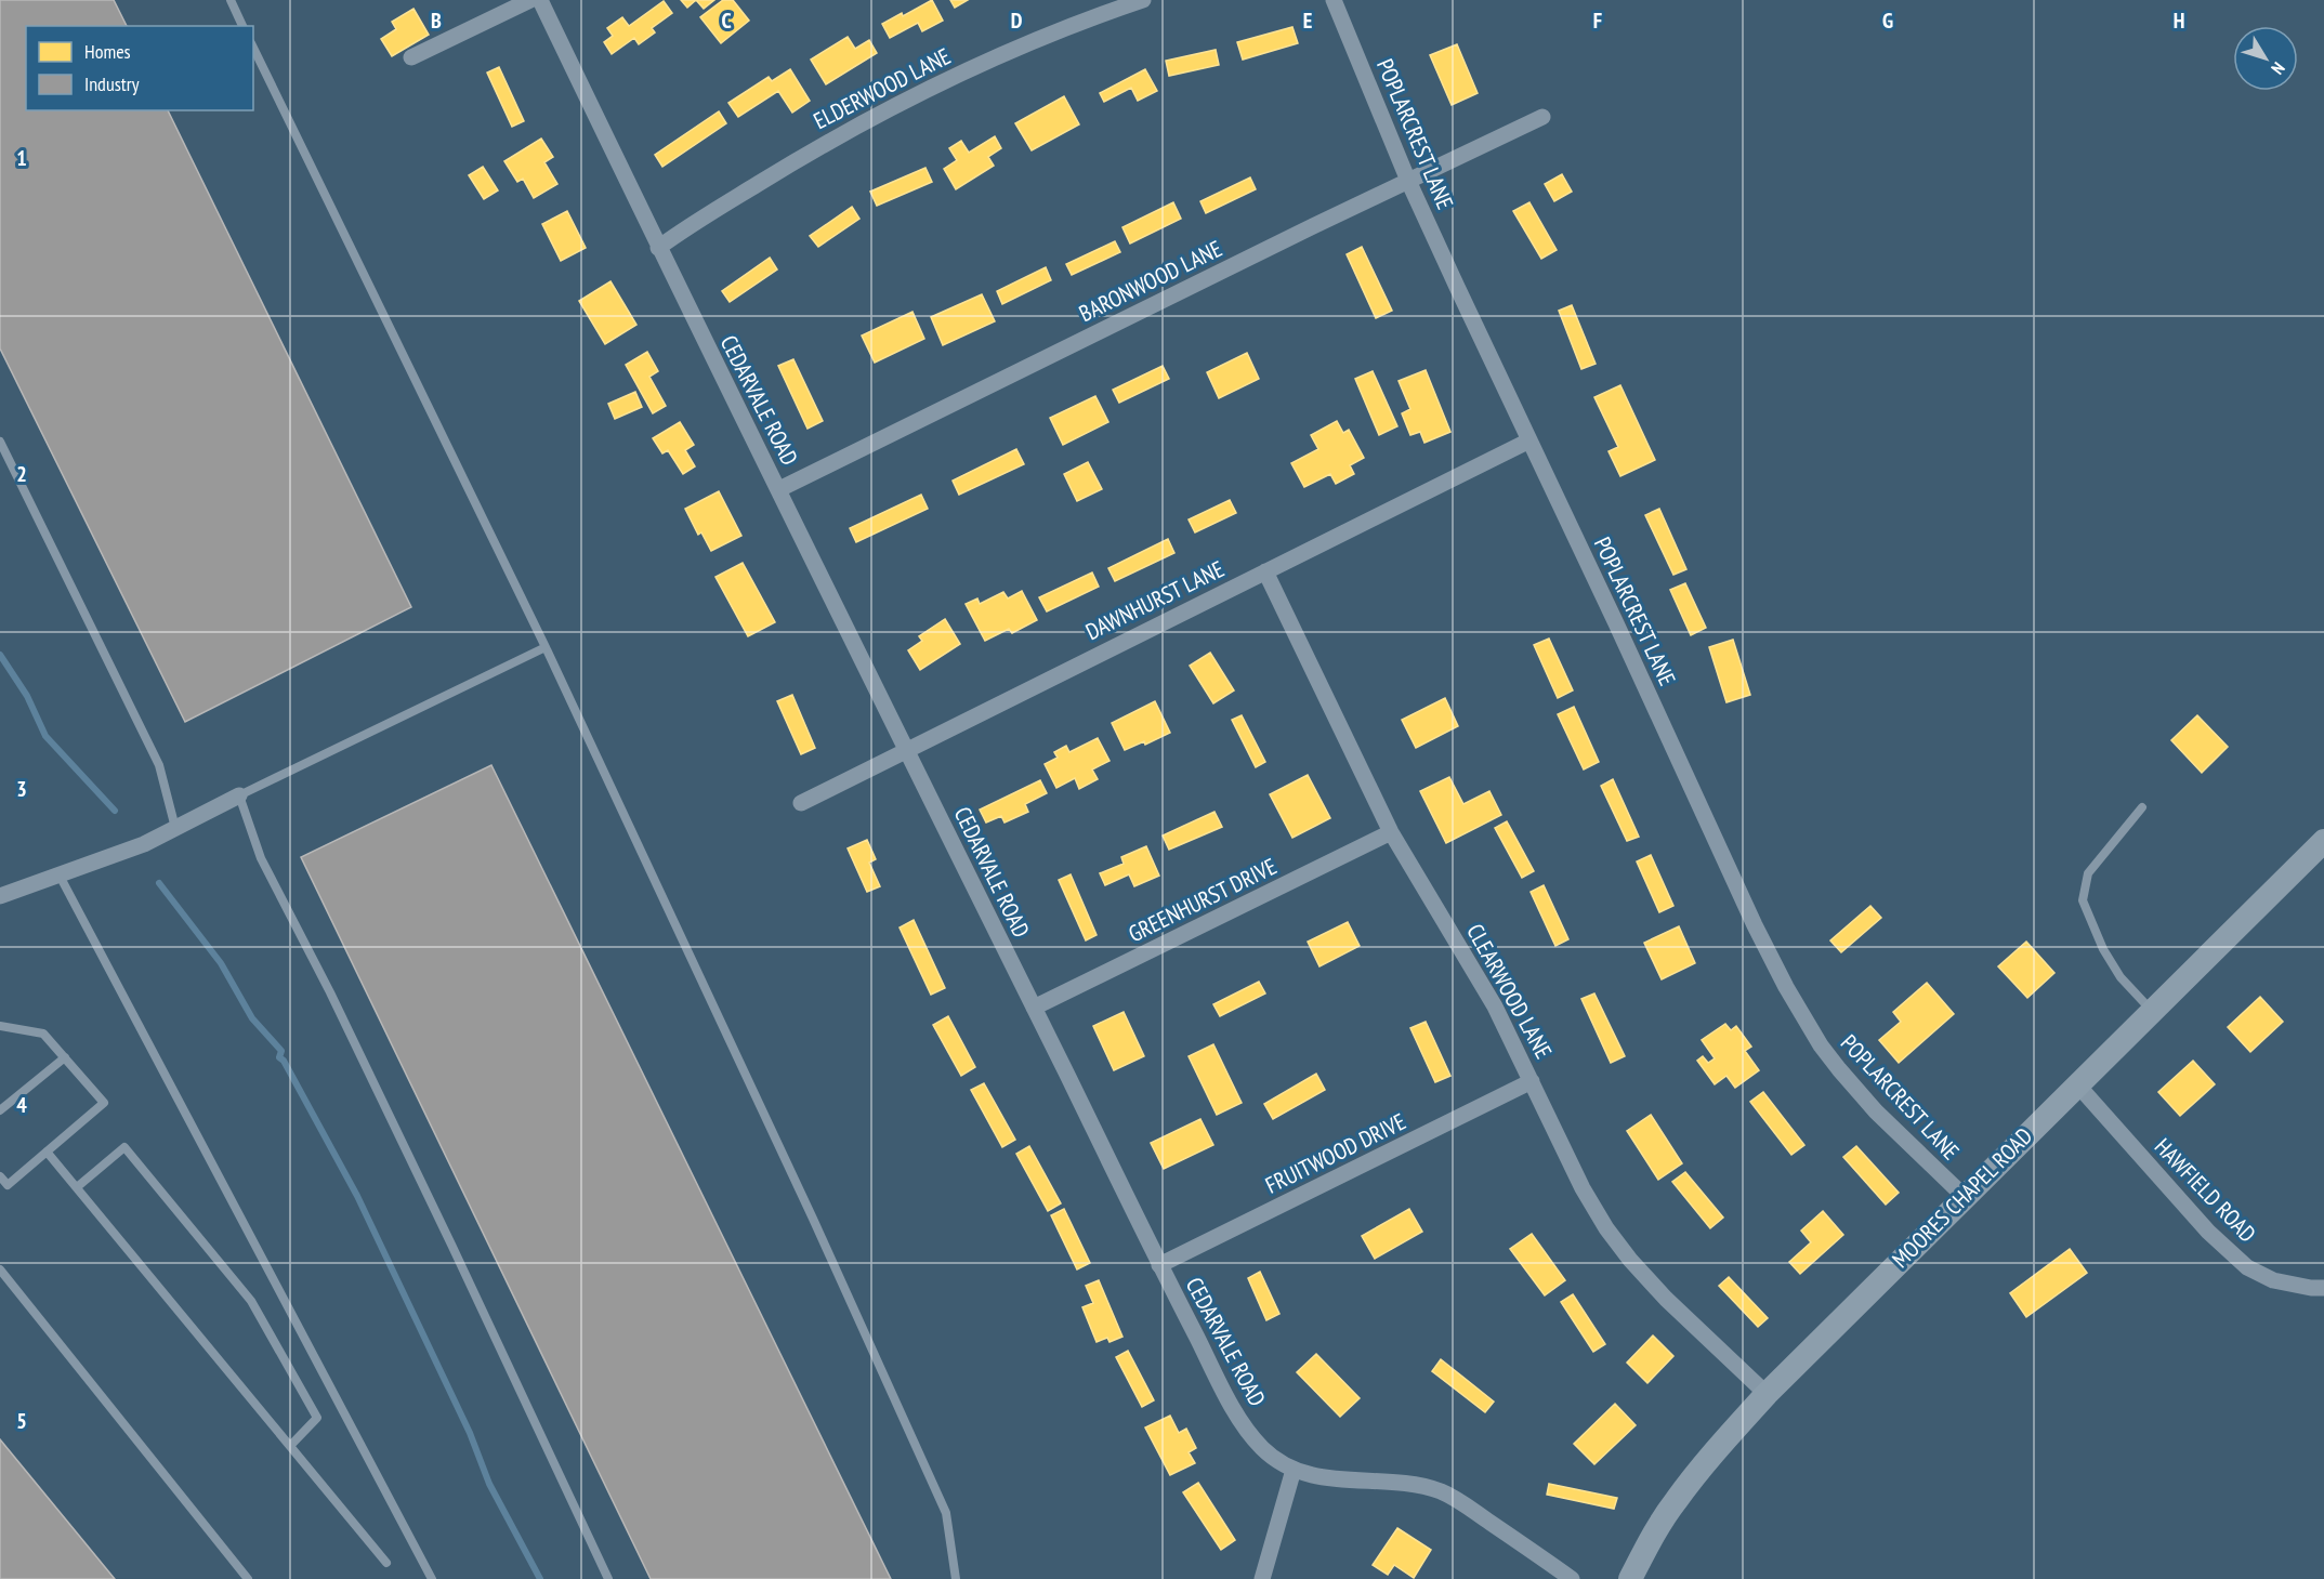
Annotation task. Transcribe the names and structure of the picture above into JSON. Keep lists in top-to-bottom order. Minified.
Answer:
{"streets":{"main road":["MOORES CHAPEL ROAD"],"street":["ELDERWOOD LANE","POPLARCREST LANE","BARONWOOD LANE","CEDARVALE ROAD","DAWNHURST LANE","GREENHURST DRIVE","CLEARWOOD LANE","FRUITWOOD DRIVE","HAWFIELD ROAD"]},"crossings":[["ELDERWOOD LANE","CEDARVALE ROAD"],["POPLARCREST LANE","BARONWOOD LANE"],["POPLARCREST LANE","DAWNHURST LANE"],["POPLARCREST LANE","MOORES CHAPEL ROAD"],["BARONWOOD LANE","CEDARVALE ROAD"],["CEDARVALE ROAD","DAWNHURST LANE"],["CEDARVALE ROAD","GREENHURST DRIVE"],["CEDARVALE ROAD","FRUITWOOD DRIVE"],["DAWNHURST LANE","CLEARWOOD LANE"],["GREENHURST DRIVE","CLEARWOOD LANE"],["CLEARWOOD LANE","FRUITWOOD DRIVE"],["CLEARWOOD LANE","MOORES CHAPEL ROAD"],["HAWFIELD ROAD","MOORES CHAPEL ROAD"]],"legend":["Homes","Industry"],"north":"bottom right","grid":{"columns":["B","C","D","E","F","G","H"],"rows":["1","2","3","4","5"]}}
